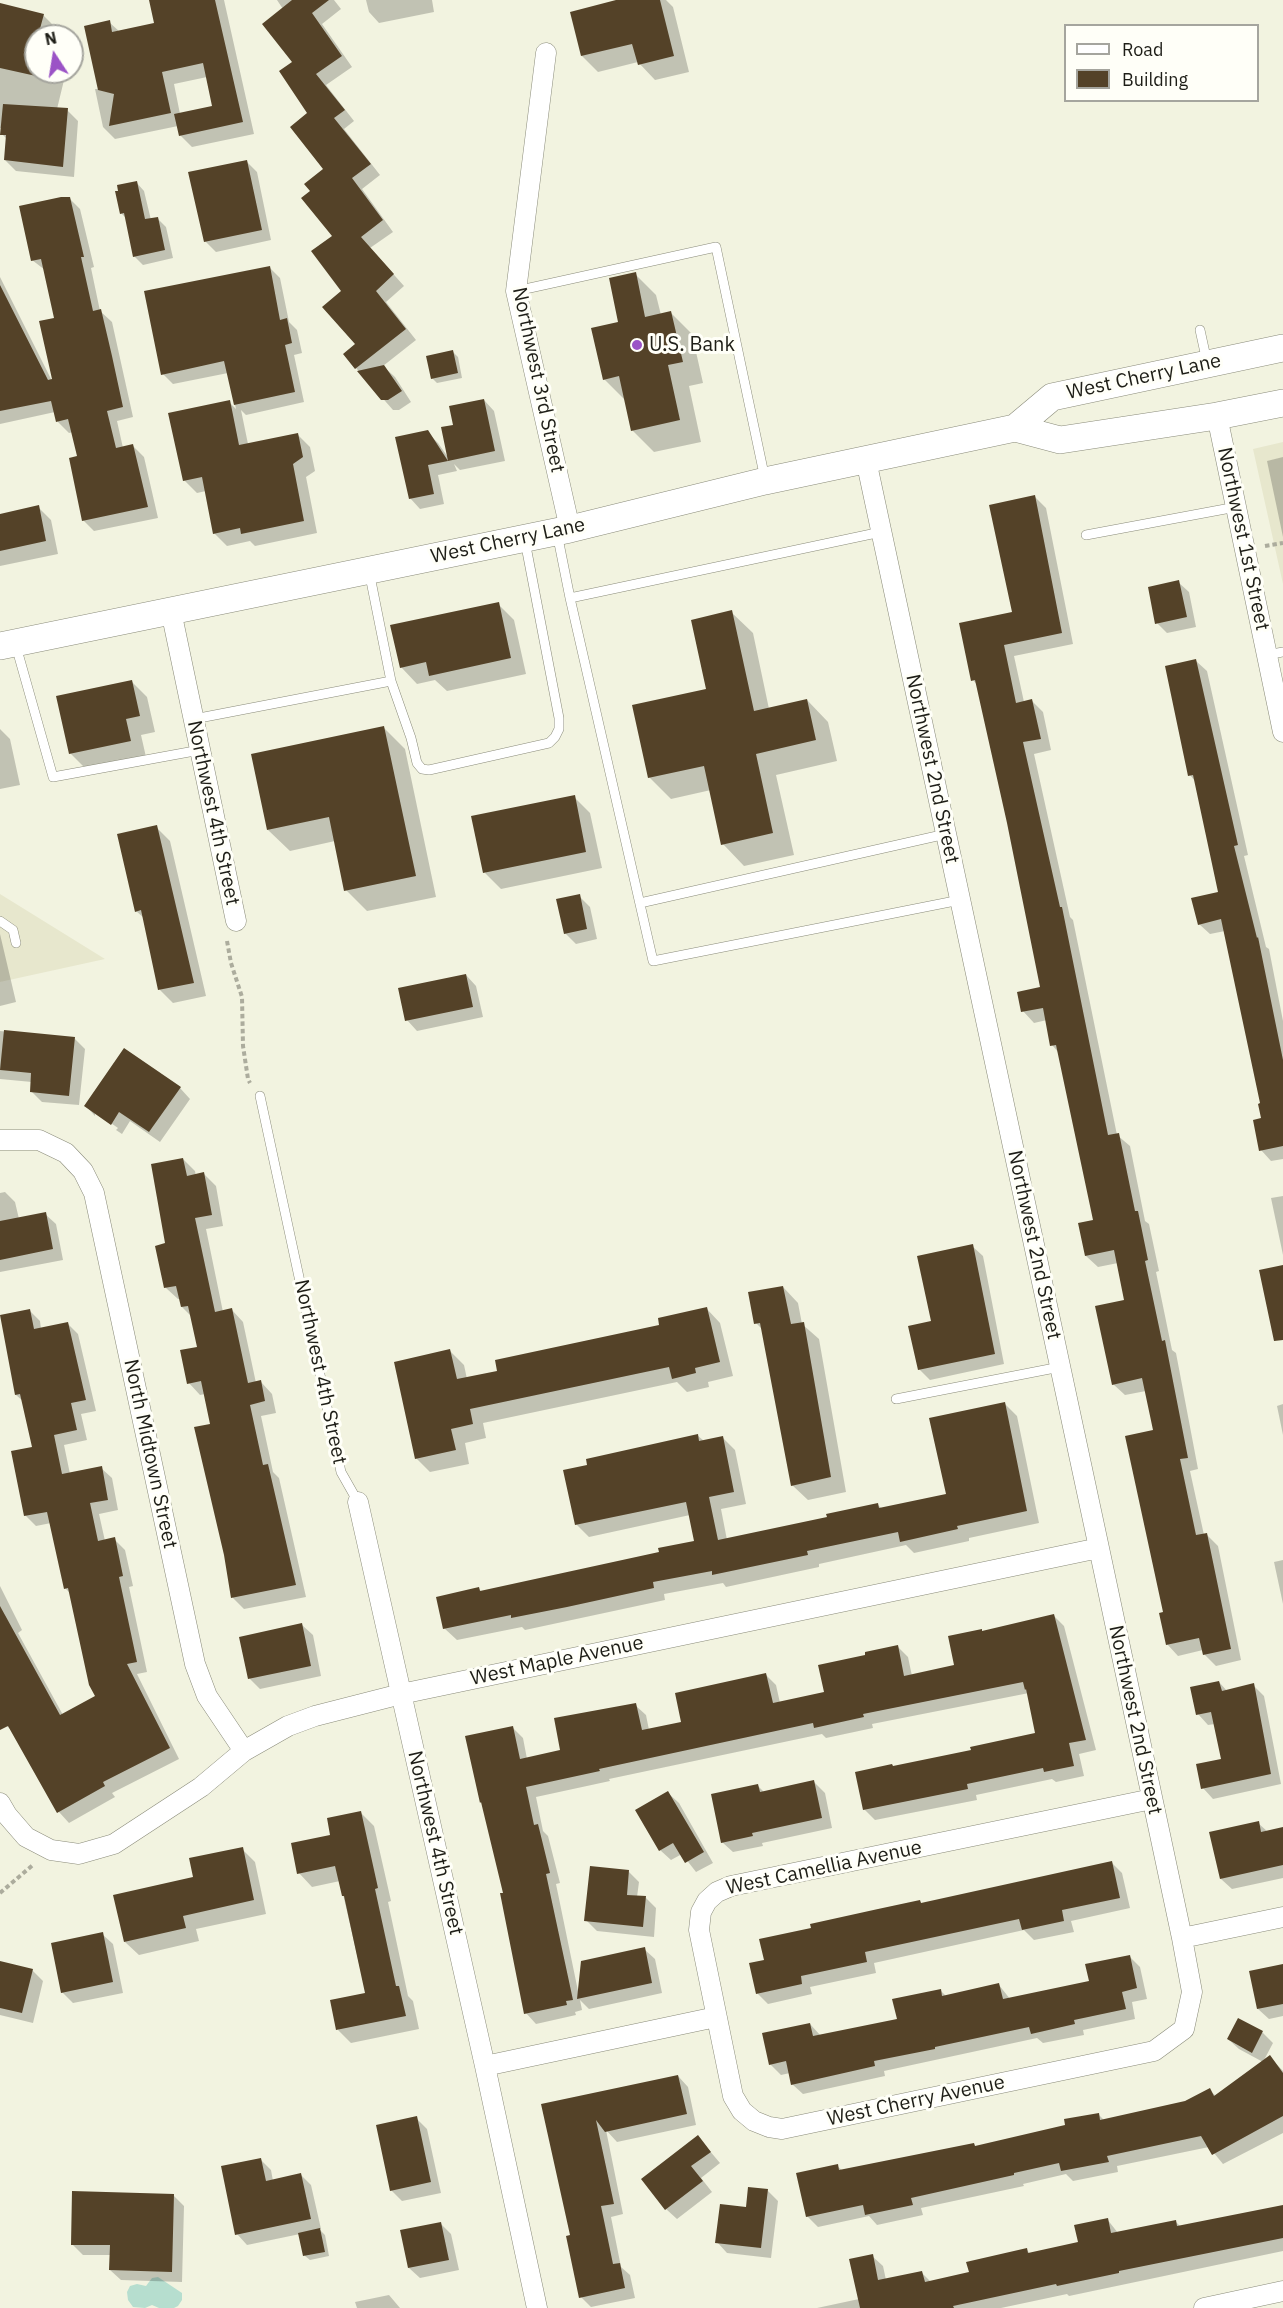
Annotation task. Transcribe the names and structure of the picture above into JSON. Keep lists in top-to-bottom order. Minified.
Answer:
{"streets":{"main road":["West Cherry Lane"],"street":["Northwest 3rd Street","Northwest 1st Street","Northwest 2nd Street","Northwest 4th Street","North Midtown Street","West Maple Avenue","West Camellia Avenue","West Cherry Avenue"]},"crossings":[["West Cherry Lane","Northwest 3rd Street"],["West Cherry Lane","Northwest 1st Street"],["West Cherry Lane","Northwest 2nd Street"],["West Cherry Lane","Northwest 4th Street"],["Northwest 2nd Street","West Maple Avenue"],["Northwest 2nd Street","West Camellia Avenue"],["Northwest 2nd Street","West Cherry Avenue"],["Northwest 4th Street","West Maple Avenue"],["North Midtown Street","West Maple Avenue"],["West Camellia Avenue","West Cherry Avenue"]],"places":["U.S. Bank"],"legend":["Road","Building"],"north":"top"}
